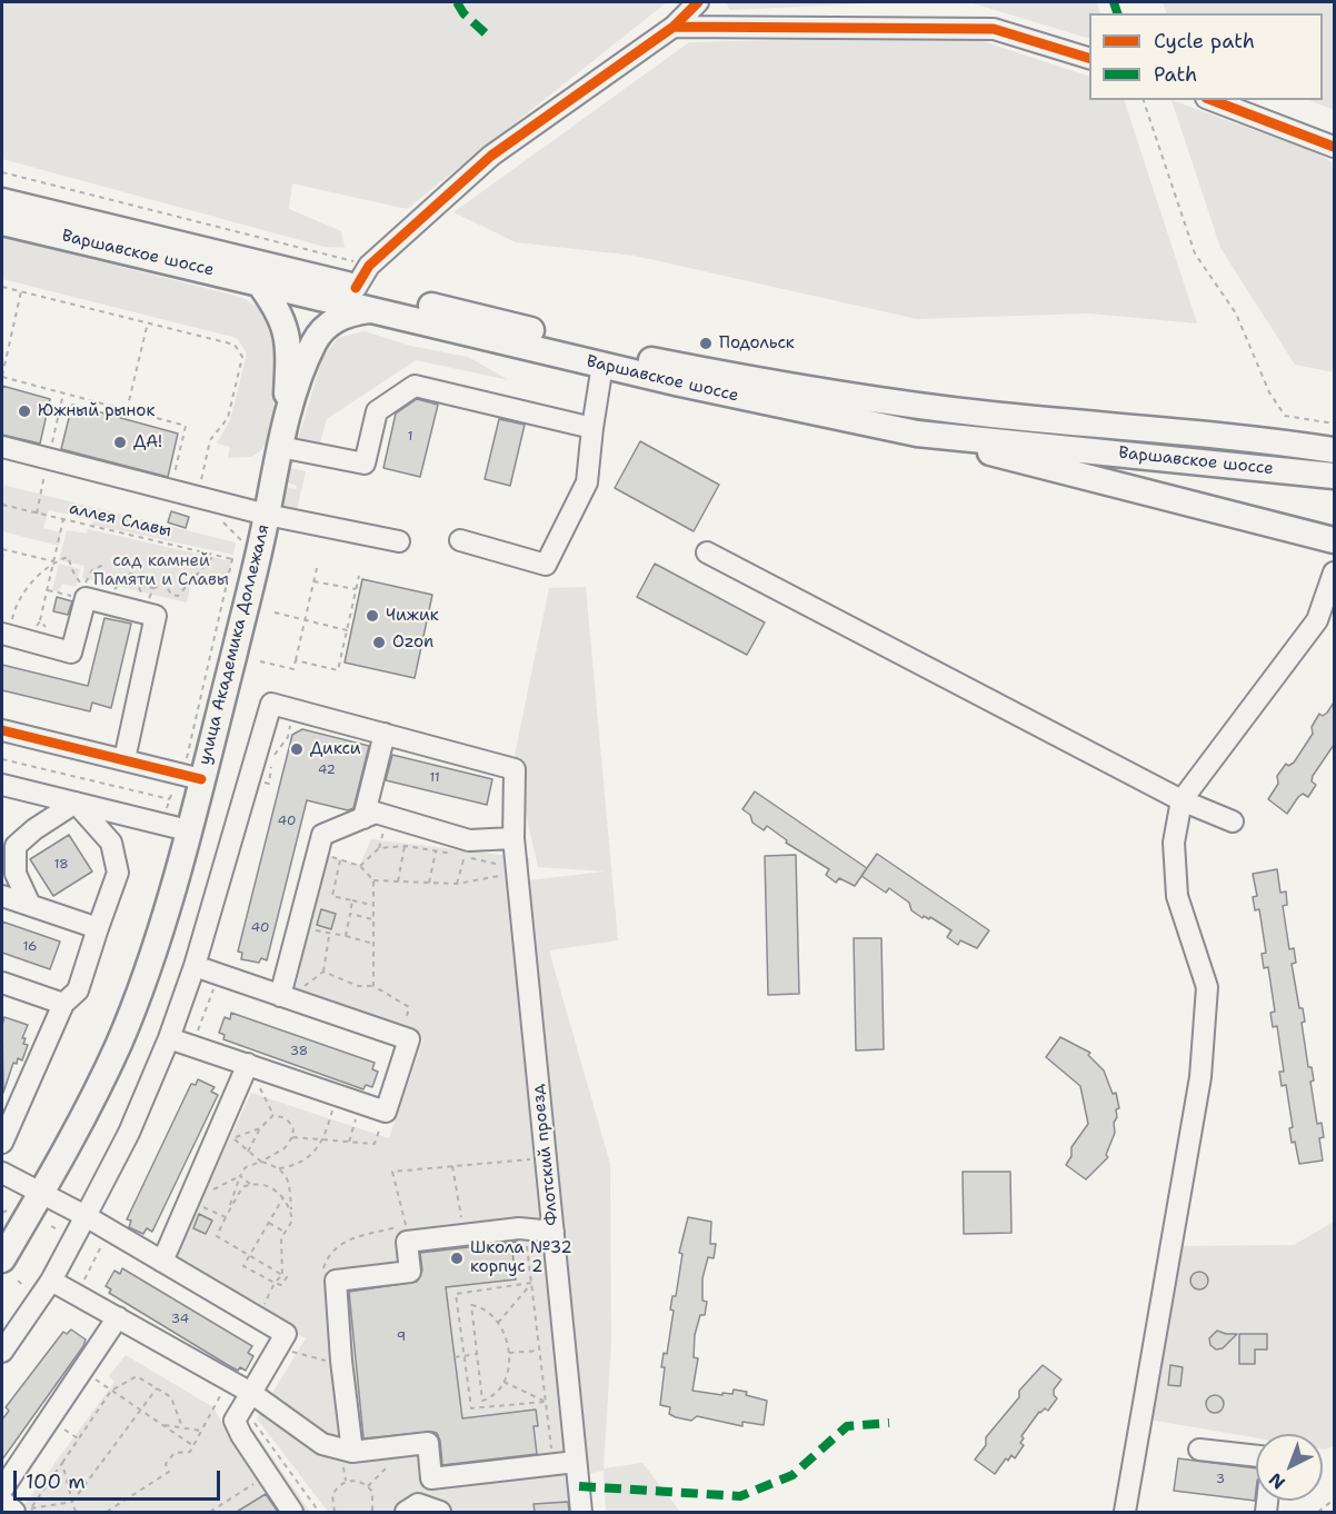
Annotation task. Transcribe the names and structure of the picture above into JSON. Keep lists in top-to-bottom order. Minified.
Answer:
{"streets":{"main road":["Варшавское шоссе","улица Академика Доллежаля"],"street":["Флотский проезд"],"path":["аллея Славы"]},"crossings":[["Варшавское шоссе","улица Академика Доллежаля"],["аллея Славы","улица Академика Доллежаля"]],"parks":["сад камней Памяти и Славы"],"places":["Подольск","Южный рынок","ДА!","Чижик","Ozon","Дикси","Школа №32 корпус 2"],"house_numbers":["1","42","11","40","18","40","16","38","34","9","3"],"legend":["Cycle path","Path"],"scale_bar":"100 m","north":"bottom left"}
